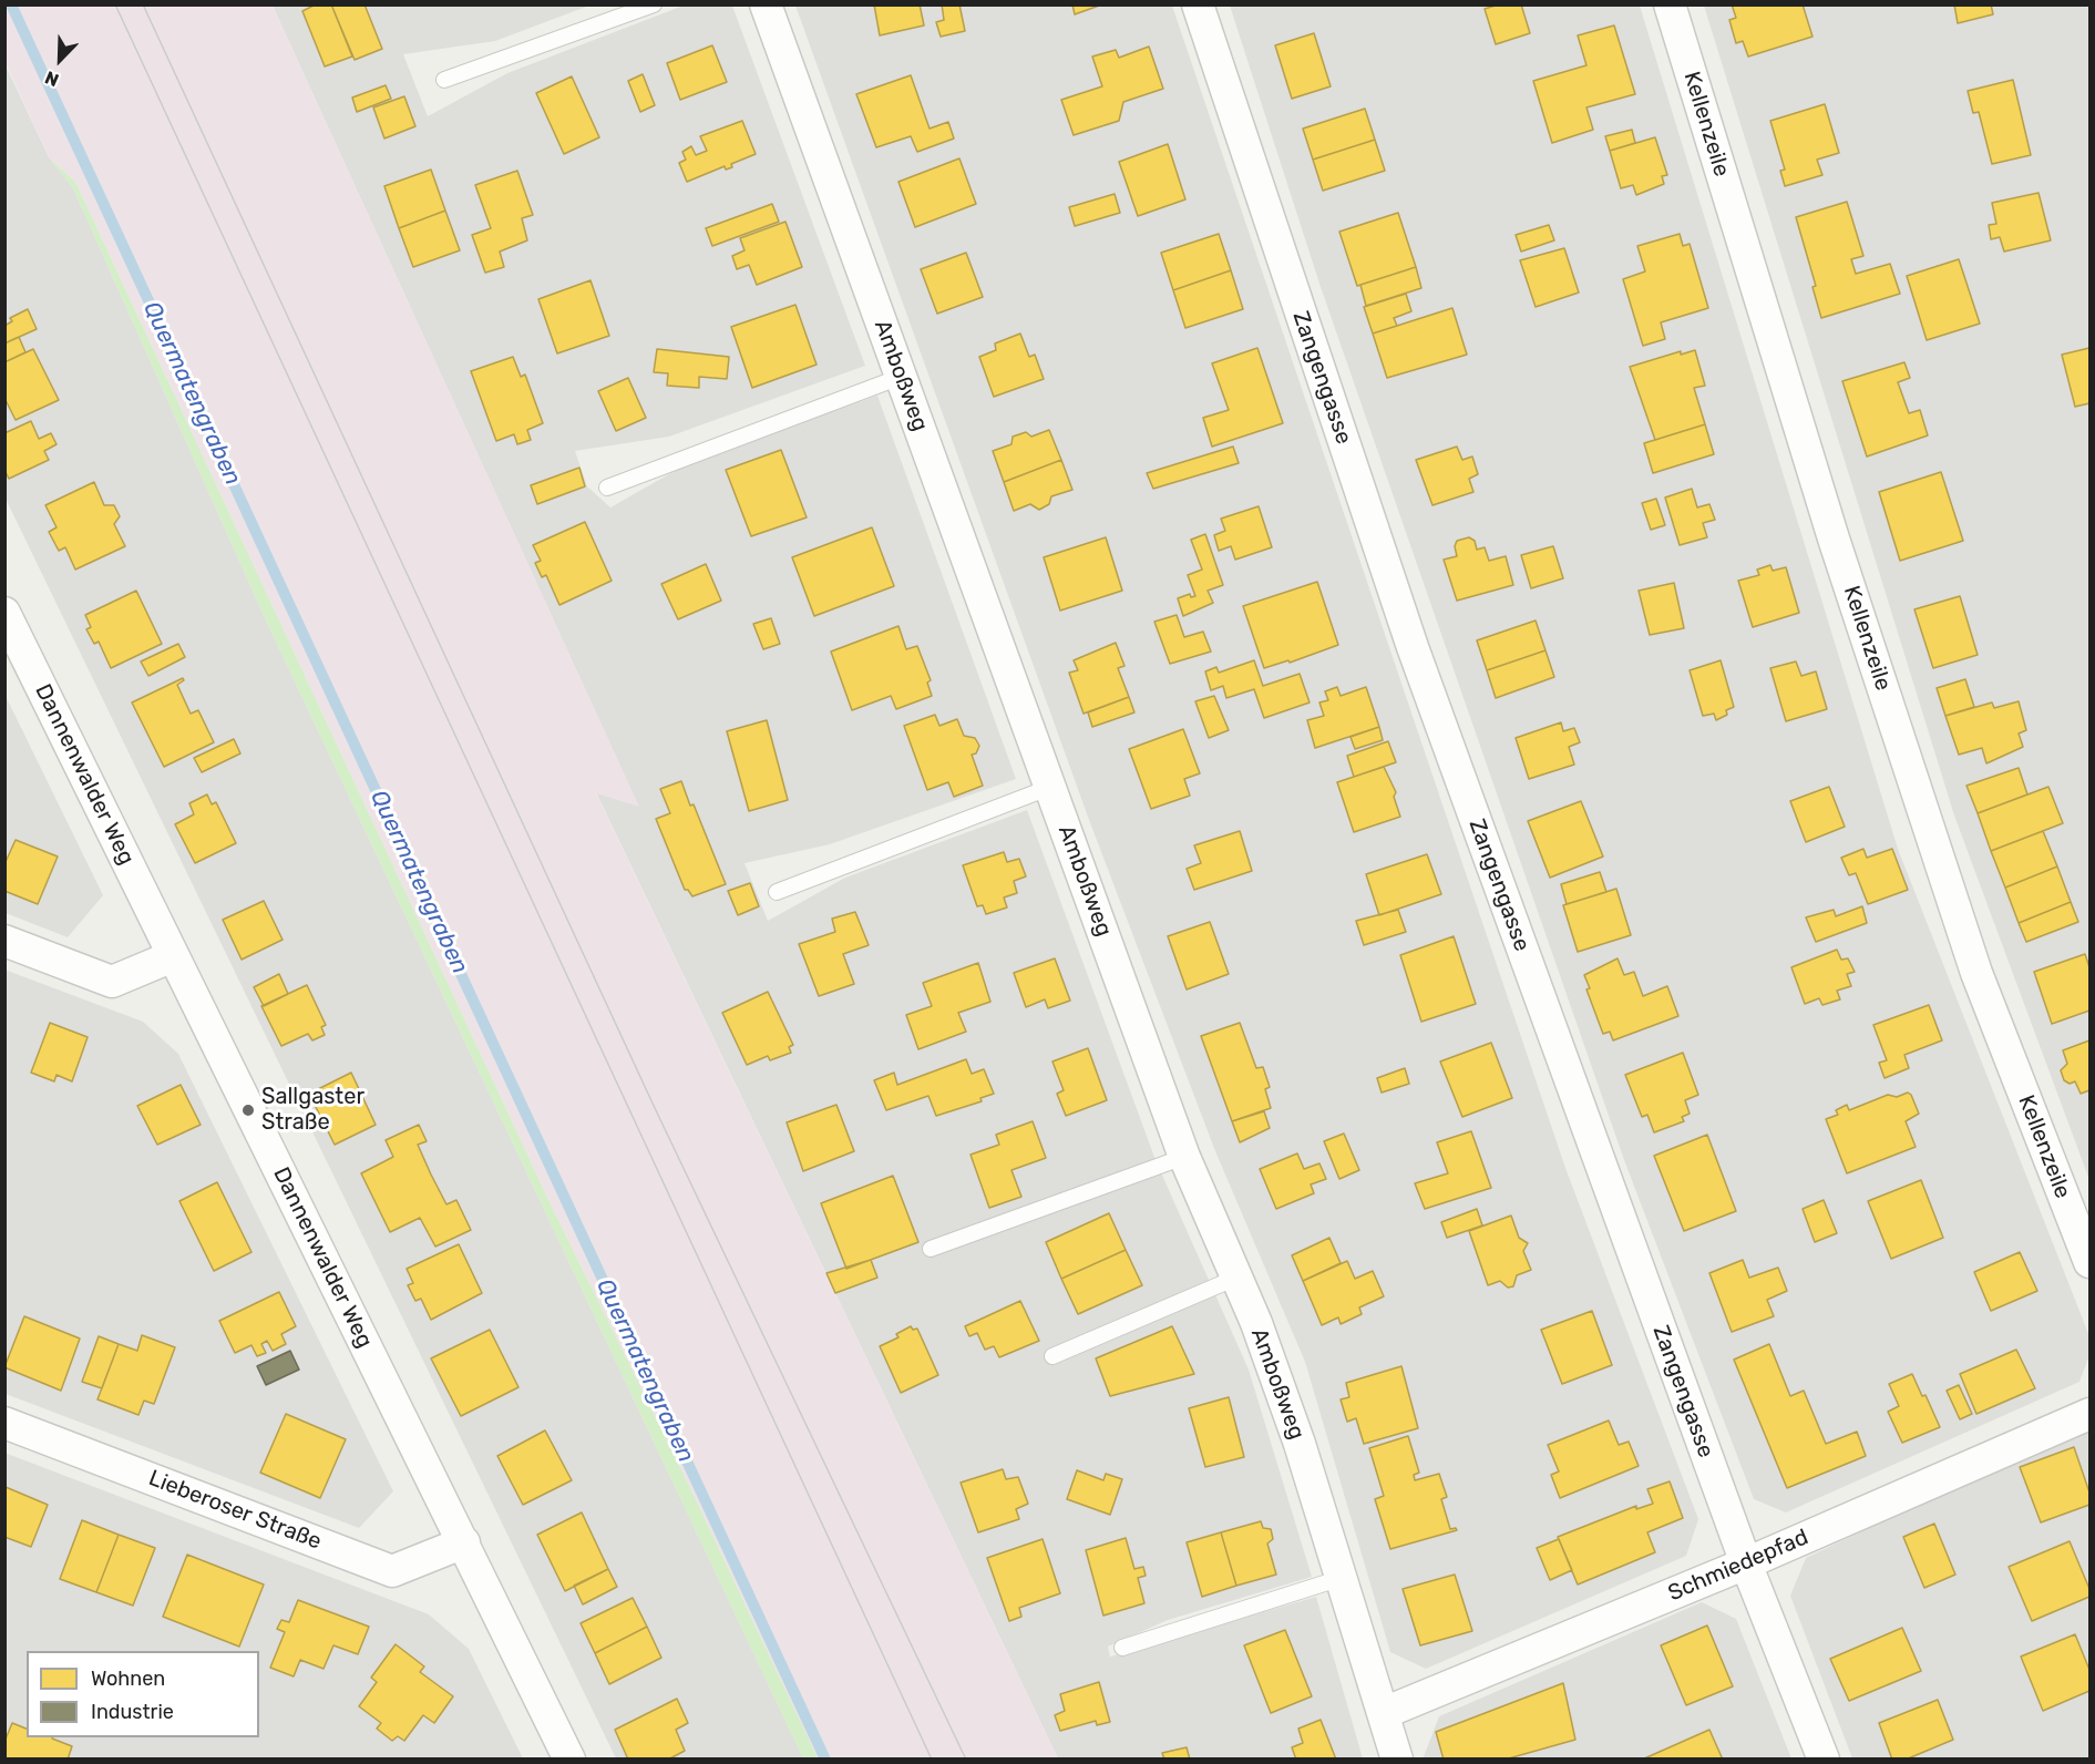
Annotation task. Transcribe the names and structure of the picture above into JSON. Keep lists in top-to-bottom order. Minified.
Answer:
{"streets":{"street":["Kellenzeile","Amboßweg","Zangengasse","Dannenwalder Weg","Lieberoser Straße","Schmiedepfad"]},"crossings":[["Amboßweg","Schmiedepfad"],["Zangengasse","Schmiedepfad"],["Dannenwalder Weg","Lieberoser Straße"]],"water":["Quermatengraben"],"places":["Sallgaster Straße"],"legend":["Wohnen","Industrie"],"north":"bottom left"}
